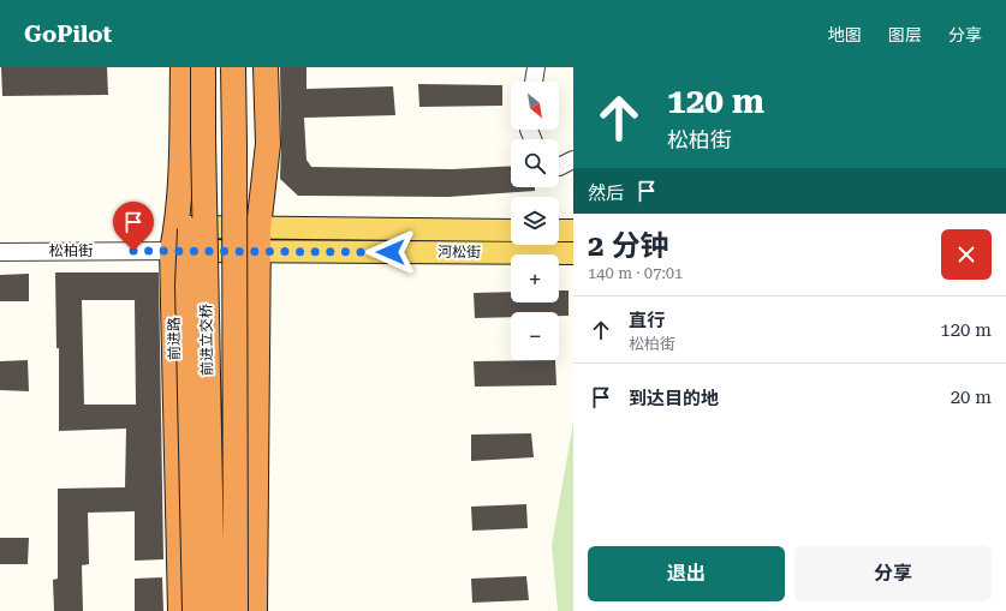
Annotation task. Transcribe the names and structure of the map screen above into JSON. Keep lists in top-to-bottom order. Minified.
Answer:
{"streets":{"highway":["前进路","前进立交桥"],"main road":["河松街"],"street":["松柏街"]},"crossings":[["松柏街","河松街"],["松柏街","前进路"],["河松街","前进路"]],"north":"bottom right","page":{"header":"GoPilot","nav":["地图","图层","分享"],"turn":["120 m","松柏街"],"map_buttons":["+","−"],"then":"然后","heading":["2 分钟","140 m · 07:01"],"list":[{"name":"直行","note":"松柏街","value":"120 m"},{"name":"到达目的地","value":"20 m"}],"buttons":["退出","分享"]}}
